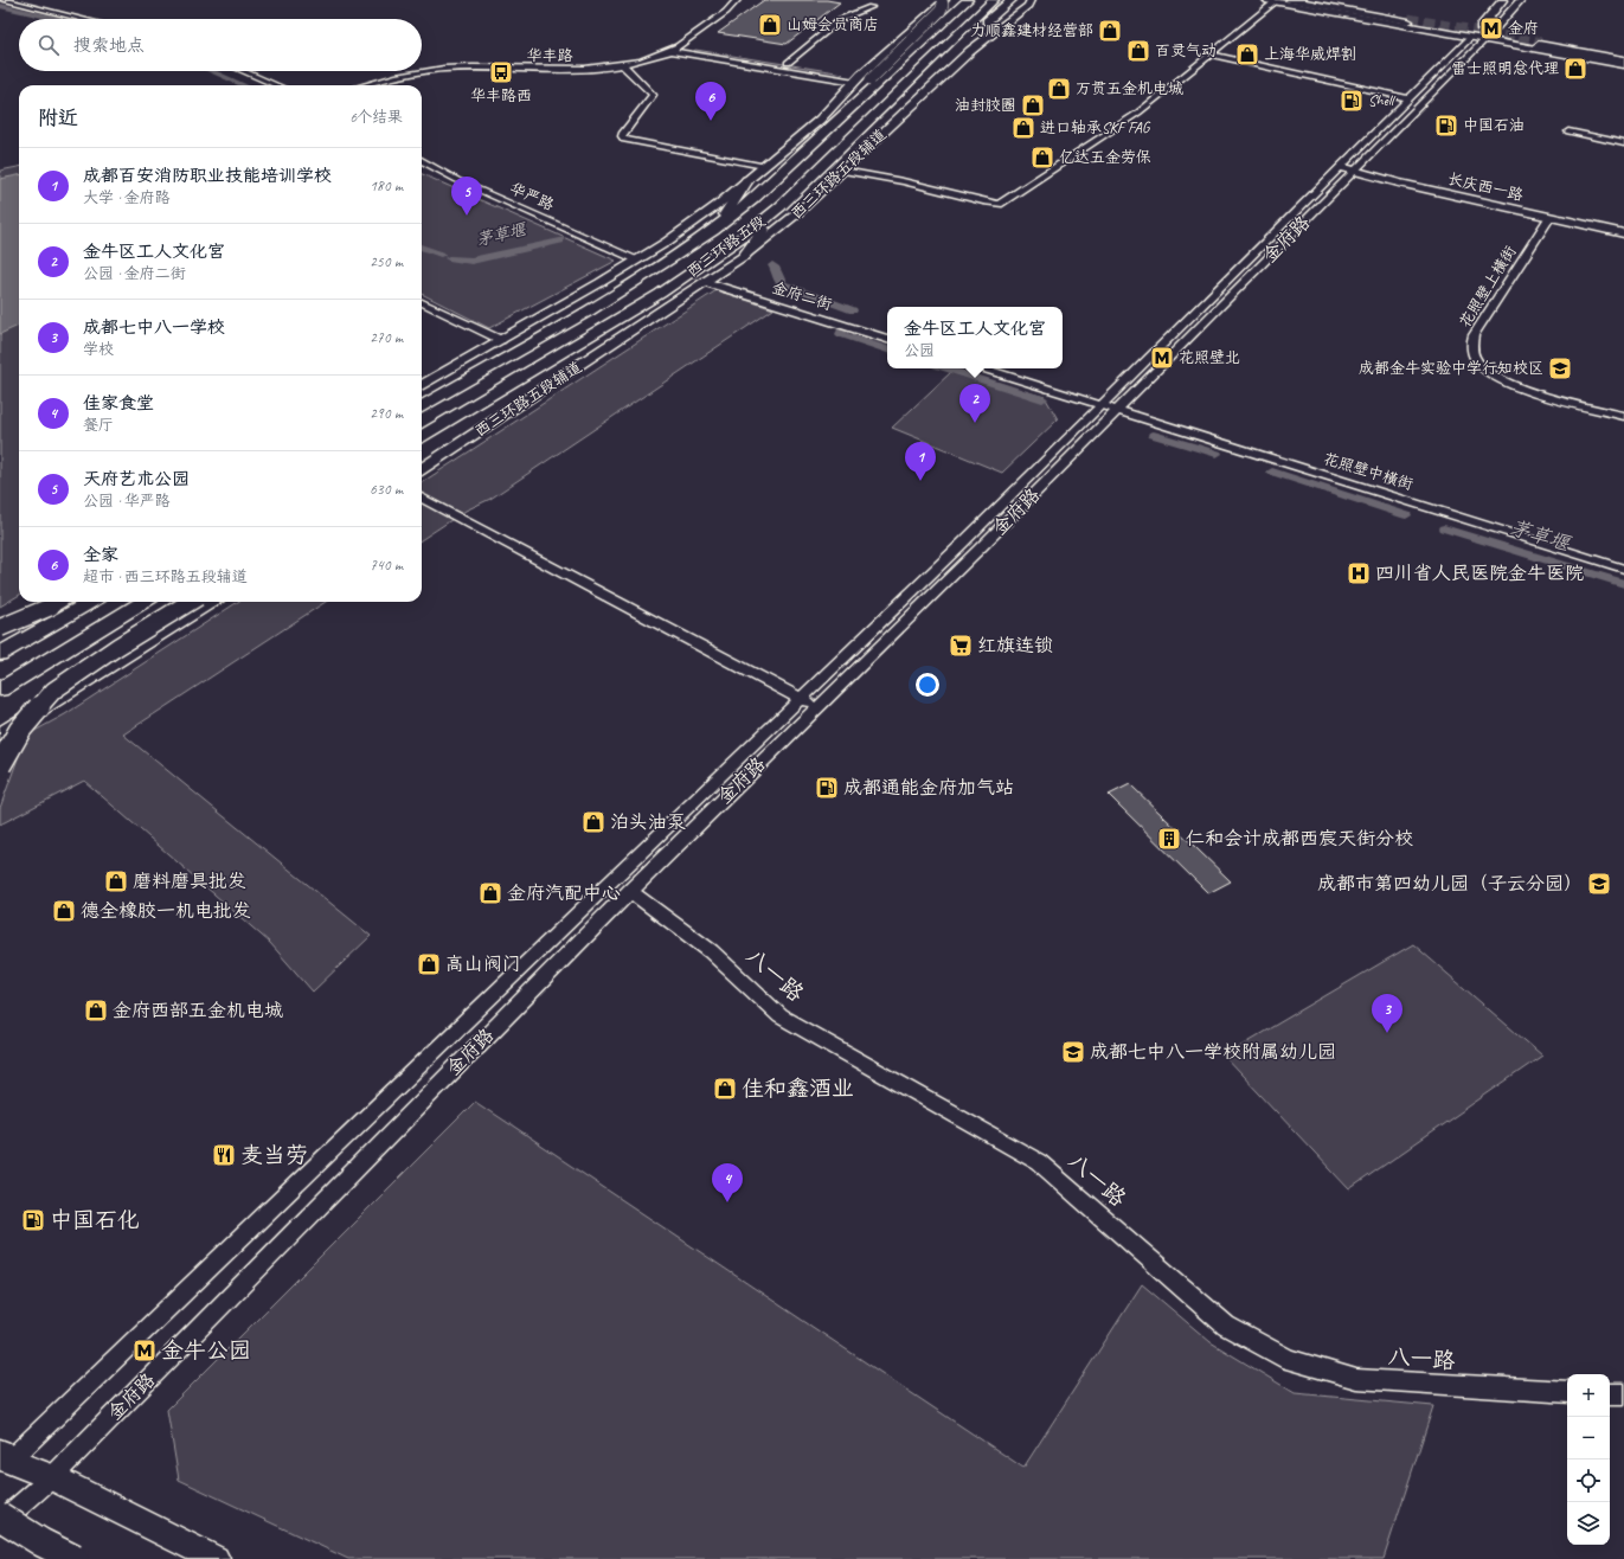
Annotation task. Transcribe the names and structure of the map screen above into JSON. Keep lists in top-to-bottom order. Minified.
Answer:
{"streets":{"highway":["西三环路五段"],"main road":["西三环路五段辅道","长庆西一路"],"street":["华丰路","华严路","金府路","花照壁上横街","金府二街","花照壁中横街","八一路"]},"crossings":[["西三环路五段辅道","金府二街"],["长庆西一路","金府路"],["长庆西一路","花照壁上横街"],["金府路","花照壁中横街"],["金府路","八一路"]],"water":["茅草堰"],"places":{"shop":["山姆会员商店","力顺鑫建材经营部","百灵气动","上海华威焊割","雷士照明总代理","万贯五金机电城","油封胶圈","进口轴承SKF FAG","亿达五金劳保","泊头油泵","磨料磨具批发","金府汽配中心","德全橡胶一机电批发","高山阀门","金府西部五金机电城","佳和鑫酒业"],"metro station":["金府","花照壁北","金牛公园"],"bus stop":["华丰路西"],"fuel station":["Shell","中国石油","成都通能金府加气站","中国石化"],"school or university":["成都金牛实验中学行知校区","成都市第四幼儿园（子云分园）","成都七中八一学校附属幼儿园"],"hospital":["四川省人民医院金牛医院"],"supermarket":["红旗连锁"],"building":["仁和会计成都西宸天街分校"],"restaurant":["麦当劳"]},"page":{"search":"搜索地点","pins":["6","5","2","1","3","4"],"heading":["附近","6个结果"],"list":[{"mark":"1","name":"成都百安消防职业技能培训学校","note":"大学 · 金府路","value":"180 m"},{"mark":"2","name":"金牛区工人文化宫","note":"公园 · 金府二街","value":"250 m"},{"mark":"3","name":"成都七中八一学校","note":"学校","value":"270 m"},{"mark":"4","name":"佳家食堂","note":"餐厅","value":"290 m"},{"mark":"5","name":"天府艺术公园","note":"公园 · 华严路","value":"630 m"},{"mark":"6","name":"全家","note":"超市 · 西三环路五段辅道","value":"740 m"}],"popup":["金牛区工人文化宫","公园"],"map_buttons":["+","−"]}}
